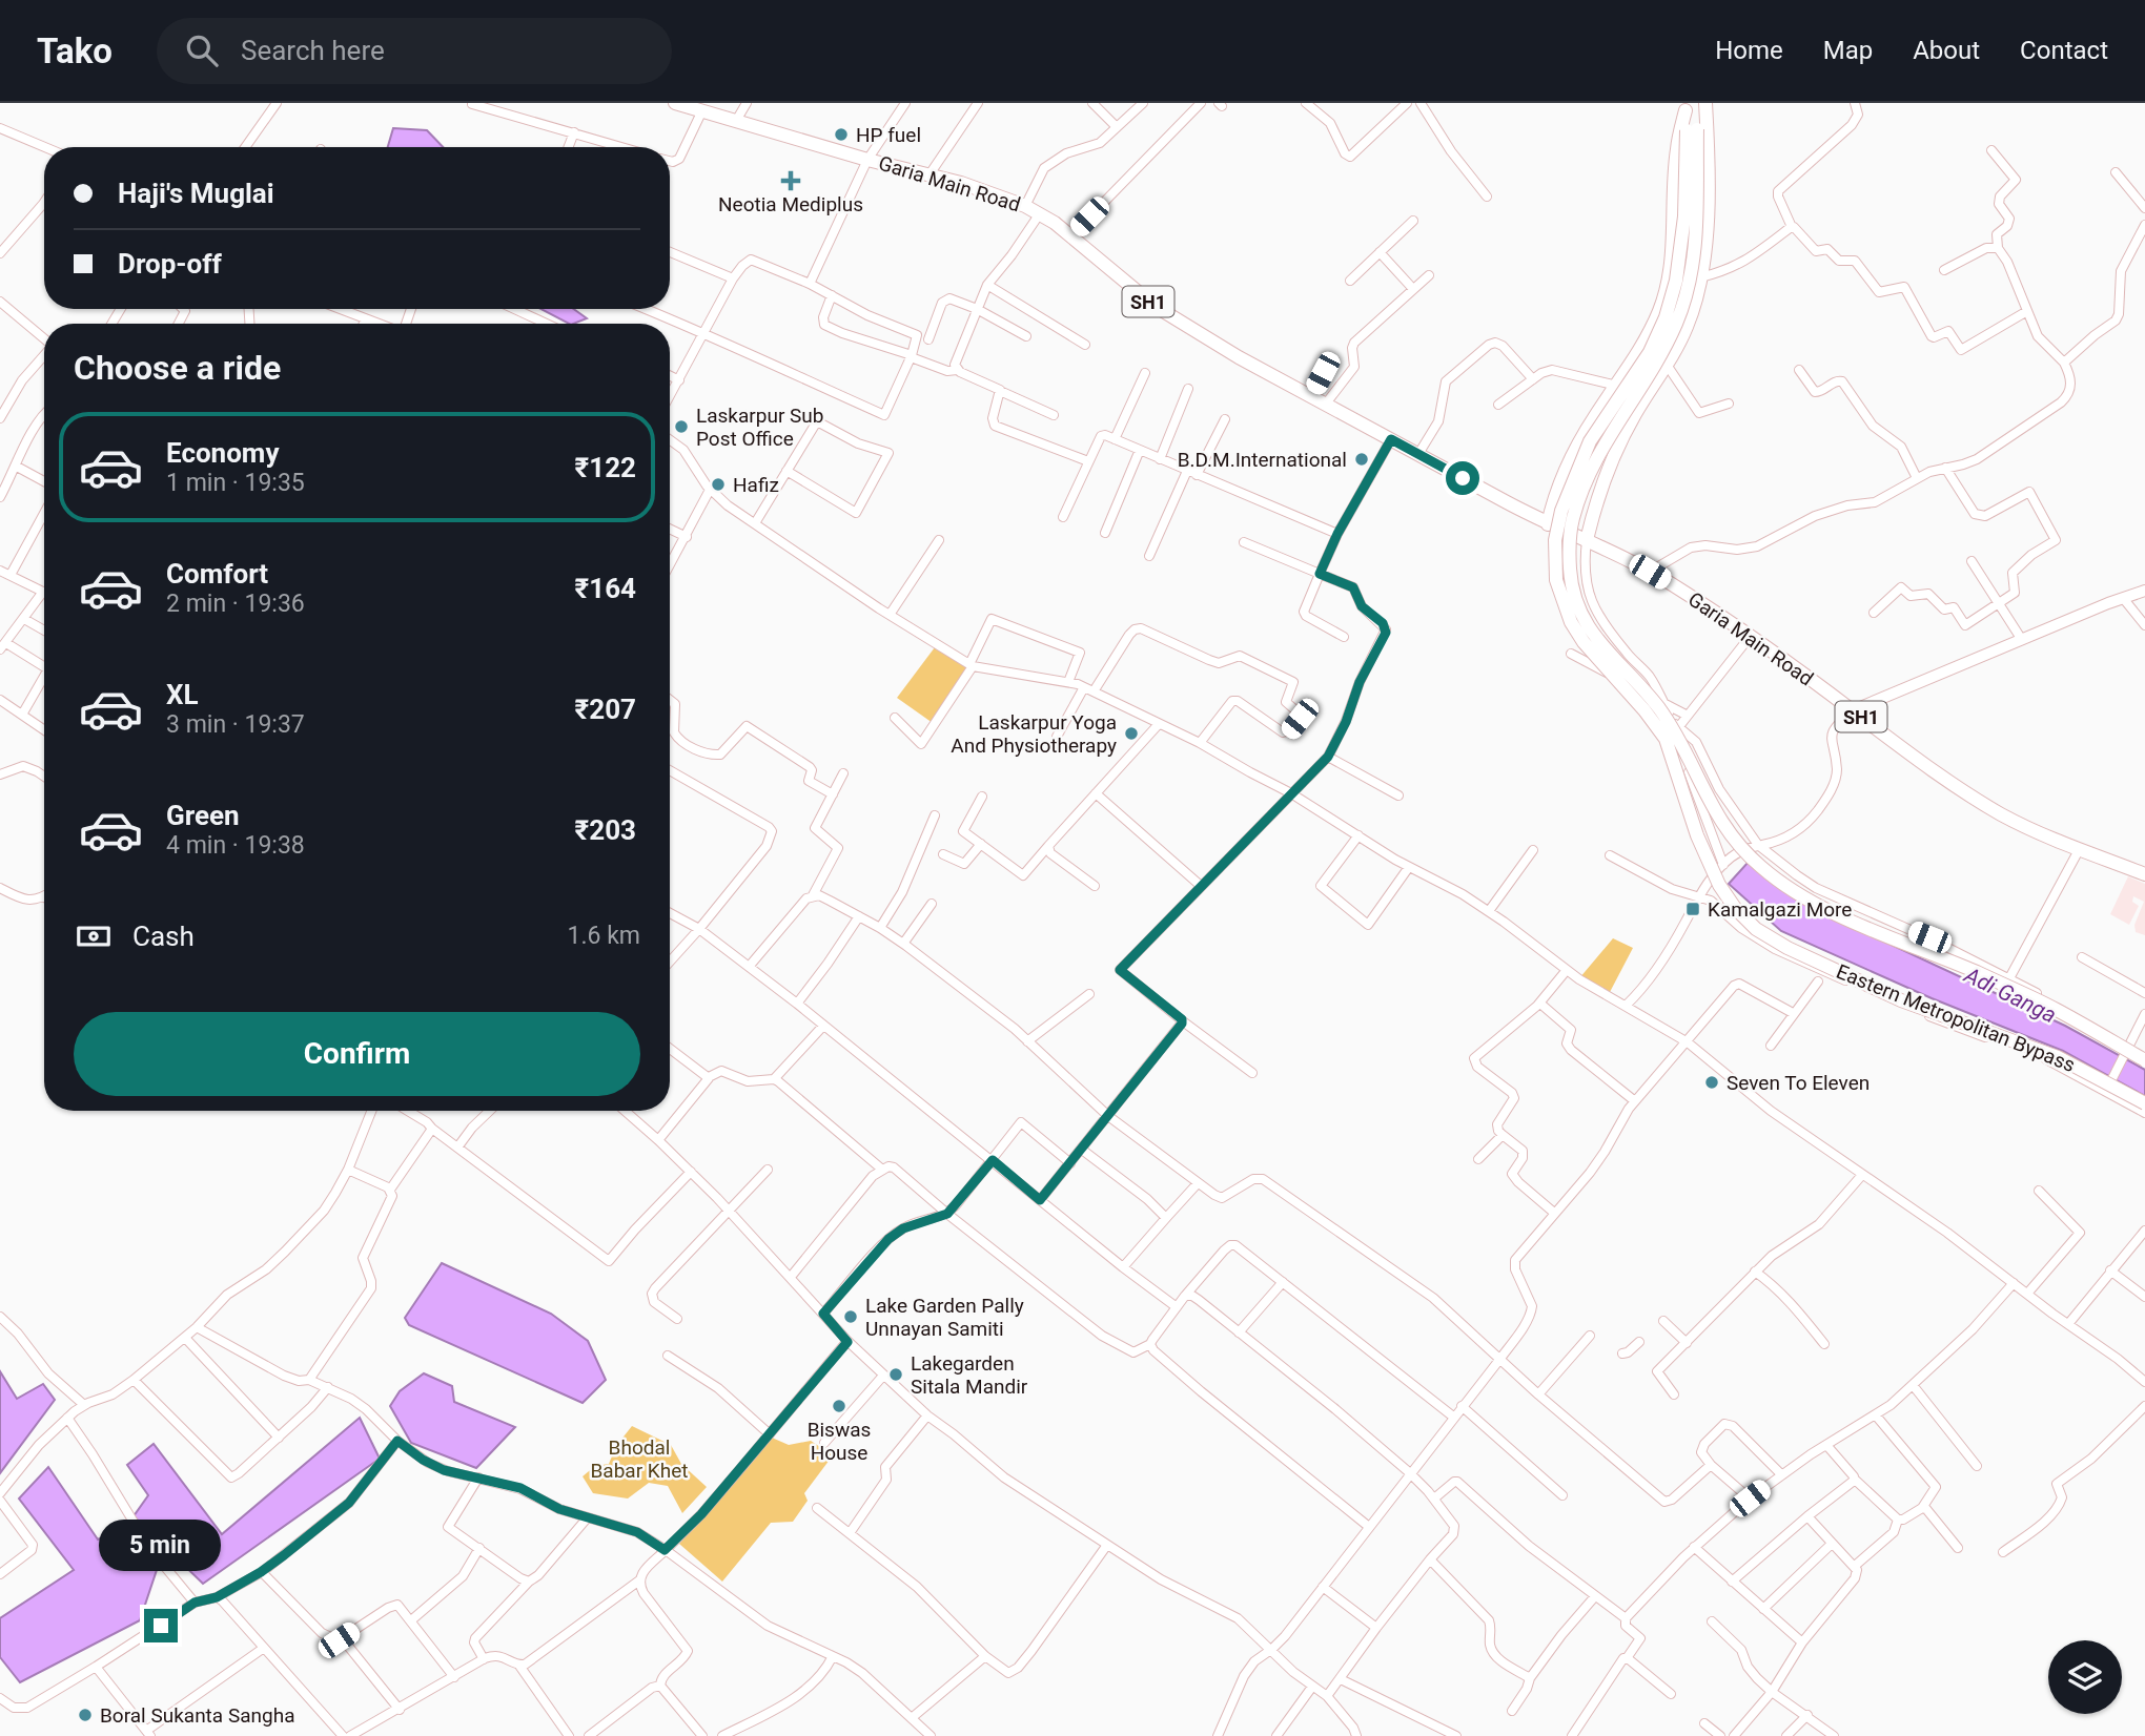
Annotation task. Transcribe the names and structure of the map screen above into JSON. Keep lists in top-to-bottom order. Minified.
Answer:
{"streets":{"main road":["Garia Main Road","SH1","Eastern Metropolitan Bypass"]},"water":["Adi Ganga"],"parks":["Bhodal Babar Khet"],"places":{"other":["HP fuel","Laskarpur Sub Post Office","B.D.M.International","Hafiz","Laskarpur Yoga And Physiotherapy","Seven To Eleven","Lake Garden Pally Unnayan Samiti","Lakegarden Sitala Mandir","Biswas House","Boral Sukanta Sangha"],"health":["Neotia Mediplus"],"transit":["Kamalgazi More"]},"page":{"header":"Tako","search":"Search here","nav":["Home","Map","About","Contact"],"banner":["Haji's Muglai","Drop-off"],"heading":"Choose a ride","list":[{"name":"Economy","note":"1 min · 19:35","value":"₹122"},{"name":"Comfort","note":"2 min · 19:36","value":"₹164"},{"name":"XL","note":"3 min · 19:37","value":"₹207"},{"name":"Green","note":"4 min · 19:38","value":"₹203"}],"pay":["Cash","1.6 km"],"buttons":"Confirm","bubble":"5 min"}}
